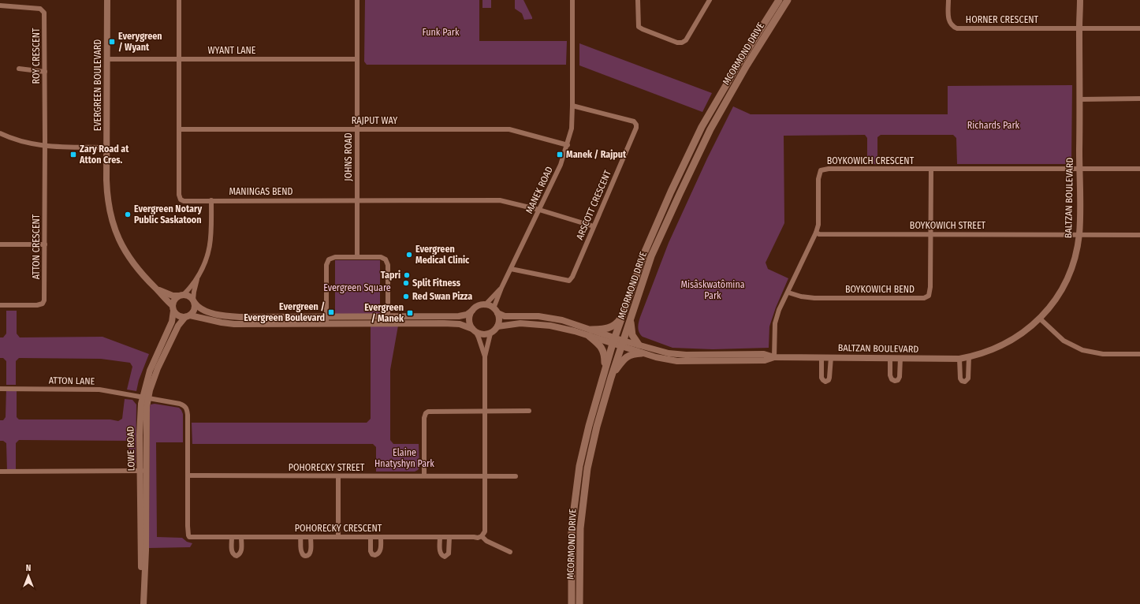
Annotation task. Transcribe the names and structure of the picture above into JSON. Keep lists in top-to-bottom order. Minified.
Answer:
{"streets":{"main road":["MCORMOND DRIVE"],"street":["HORNER CRESCENT","WYANT LANE","ROY CRESCENT","EVERGREEN BOULEVARD","RAJPUT WAY","JOHNS ROAD","BOYKOWICH CRESCENT","MANEK ROAD","MANINGAS BEND","BALTZAN BOULEVARD","ARSCOTT CRESCENT","BOYKOWICH STREET","ATTON CRESCENT","BOYKOWICH BEND","ATTON LANE","LOWE ROAD","POHORECKY STREET","POHORECKY CRESCENT"]},"crossings":[["HORNER CRESCENT","BALTZAN BOULEVARD"],["WYANT LANE","EVERGREEN BOULEVARD"],["WYANT LANE","JOHNS ROAD"],["WYANT LANE","MANINGAS BEND"],["MCORMOND DRIVE","BALTZAN BOULEVARD"],["ROY CRESCENT","ATTON CRESCENT"],["EVERGREEN BOULEVARD","LOWE ROAD"],["RAJPUT WAY","JOHNS ROAD"],["RAJPUT WAY","MANEK ROAD"],["RAJPUT WAY","MANINGAS BEND"],["JOHNS ROAD","MANINGAS BEND"],["BOYKOWICH CRESCENT","BALTZAN BOULEVARD"],["BOYKOWICH CRESCENT","BOYKOWICH STREET"],["BOYKOWICH CRESCENT","BOYKOWICH BEND"],["MANEK ROAD","MANINGAS BEND"],["MANEK ROAD","ARSCOTT CRESCENT"],["MANINGAS BEND","ARSCOTT CRESCENT"],["BALTZAN BOULEVARD","BOYKOWICH STREET"],["BOYKOWICH STREET","BOYKOWICH BEND"],["ATTON LANE","LOWE ROAD"],["ATTON LANE","POHORECKY CRESCENT"],["LOWE ROAD","POHORECKY CRESCENT"],["POHORECKY STREET","POHORECKY CRESCENT"]],"parks":["Funk Park","Richards Park","Misâskwatômina Park","Evergreen Square","Elaine Hnatyshyn Park"],"places":{"transit":["Everygreen / Wyant","Zary Road at Atton Cres.","Manek / Rajput","Evergreen / Evergreen Boulevard","Evergreen / Manek"],"other":["Evergreen Notary Public Saskatoon","Evergreen Medical Clinic","Tapri","Split Fitness","Red Swan Pizza"]},"north":"top"}
